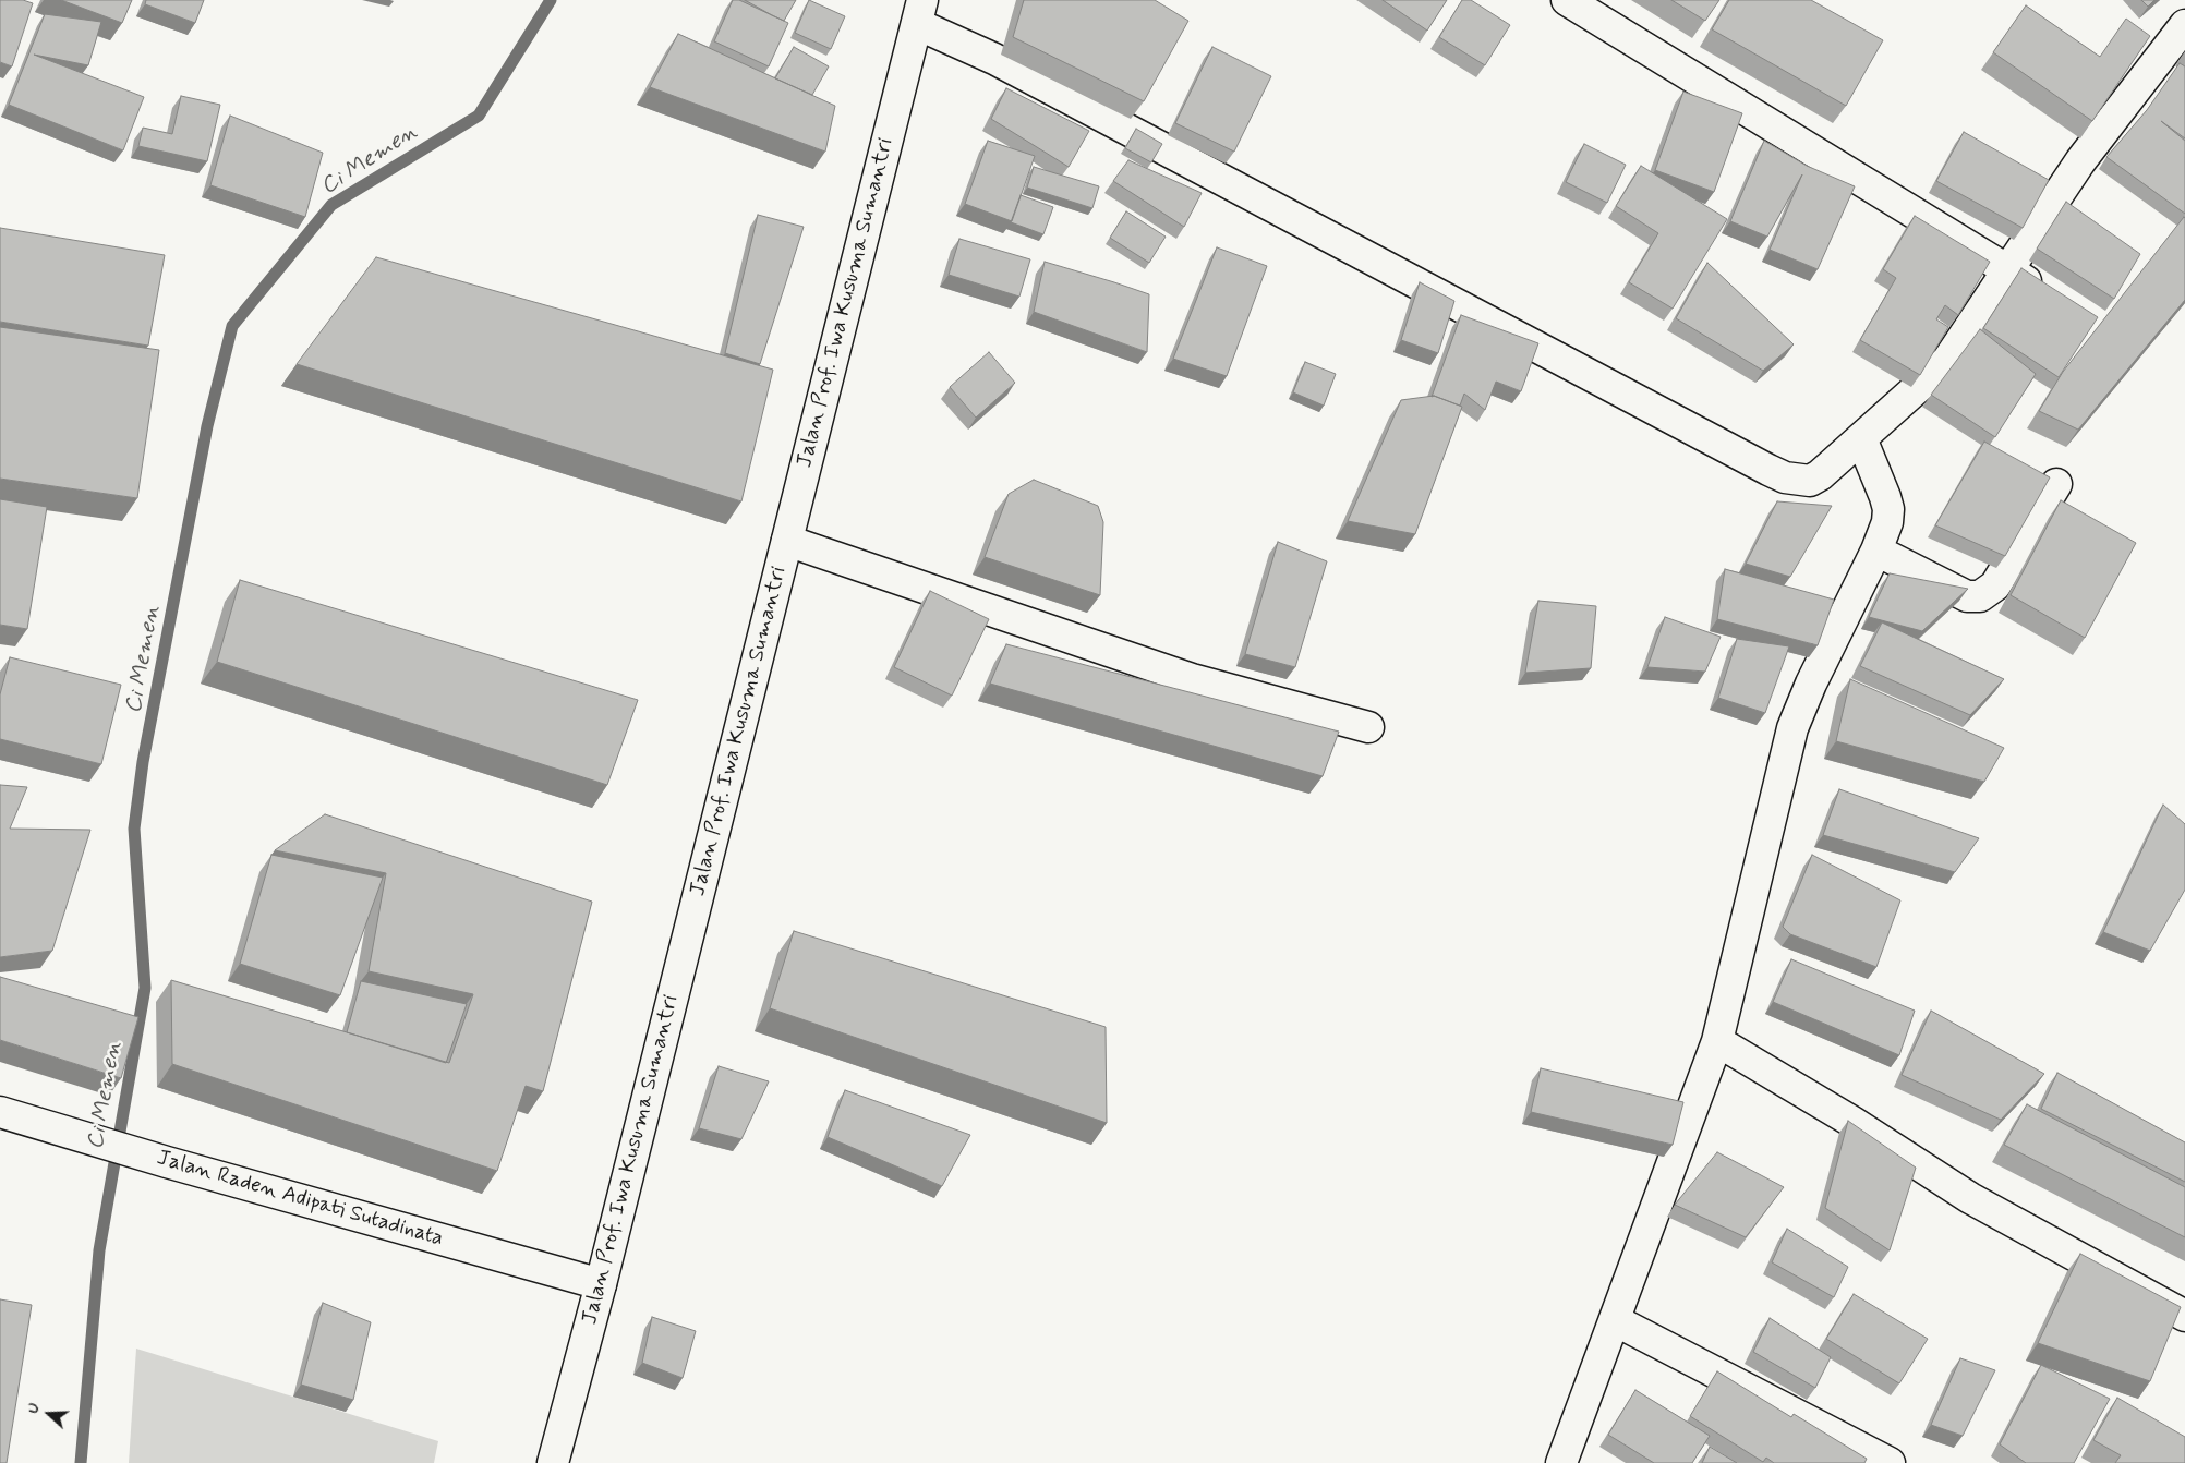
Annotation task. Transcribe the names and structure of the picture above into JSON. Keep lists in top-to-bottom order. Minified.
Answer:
{"streets":{"street":["Jalan Prof. Iwa Kusuma Sumantri","Jalan Raden Adipati Sutadinata"]},"crossings":[["Jalan Prof. Iwa Kusuma Sumantri","Jalan Raden Adipati Sutadinata"]],"water":["Ci Memen"],"north":"left"}
